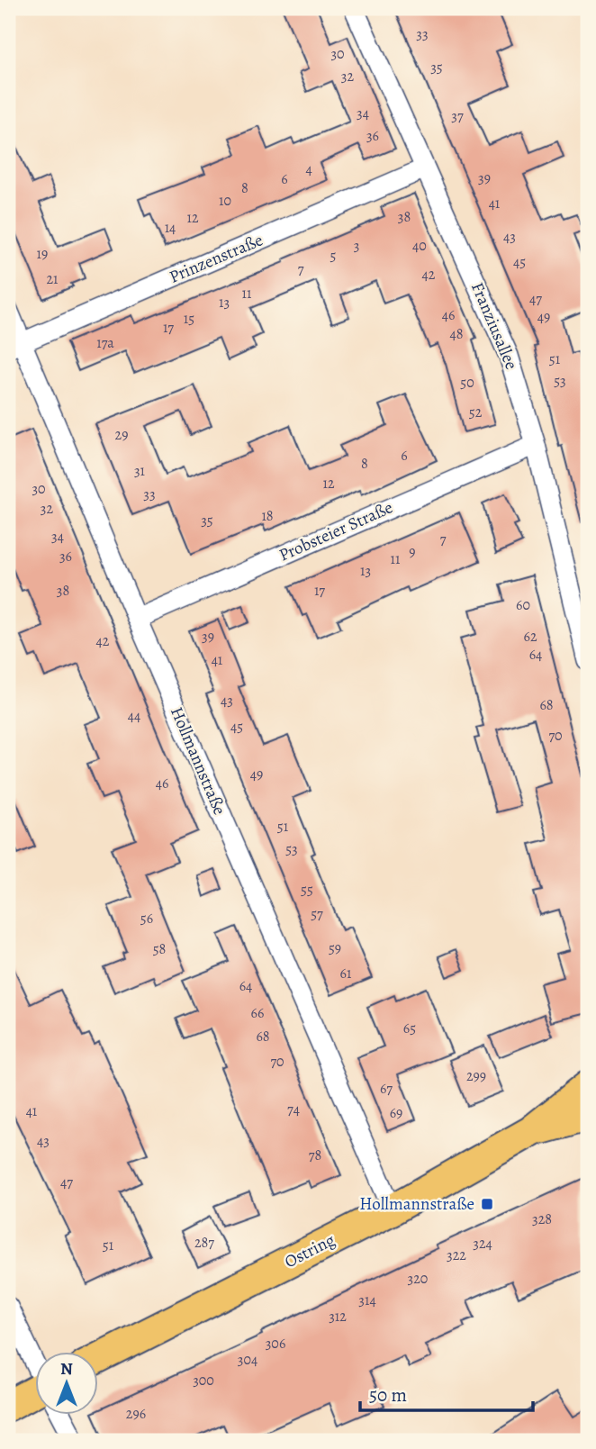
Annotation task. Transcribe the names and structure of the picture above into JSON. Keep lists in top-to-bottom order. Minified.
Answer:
{"streets":{"main road":["Ostring"],"street":["Prinzenstraße","Franziusallee","Probsteier Straße","Hollmannstraße"]},"crossings":[["Prinzenstraße","Franziusallee"],["Prinzenstraße","Hollmannstraße"],["Franziusallee","Probsteier Straße"],["Probsteier Straße","Hollmannstraße"],["Hollmannstraße","Ostring"]],"places":{"transit":["Hollmannstraße"]},"house_numbers":["33","30","35","32","34","37","36","4","39","6","8","10","41","38","12","14","43","3","40","19","5","45","7","42","21","11","47","13","46","49","15","17","48","17a","51","53","50","52","29","6","8","31","12","30","33","32","18","35","34","7","9","36","11","13","38","17","60","39","62","42","64","41","43","68","44","45","70","49","46","51","53","55","57","56","59","58","61","64","66","65","68","70","299","67","74","41","69","43","78","47","328","287","324","51","322","320","314","312","306","304","300","296"],"scale_bar":"50 m","north":"top"}
